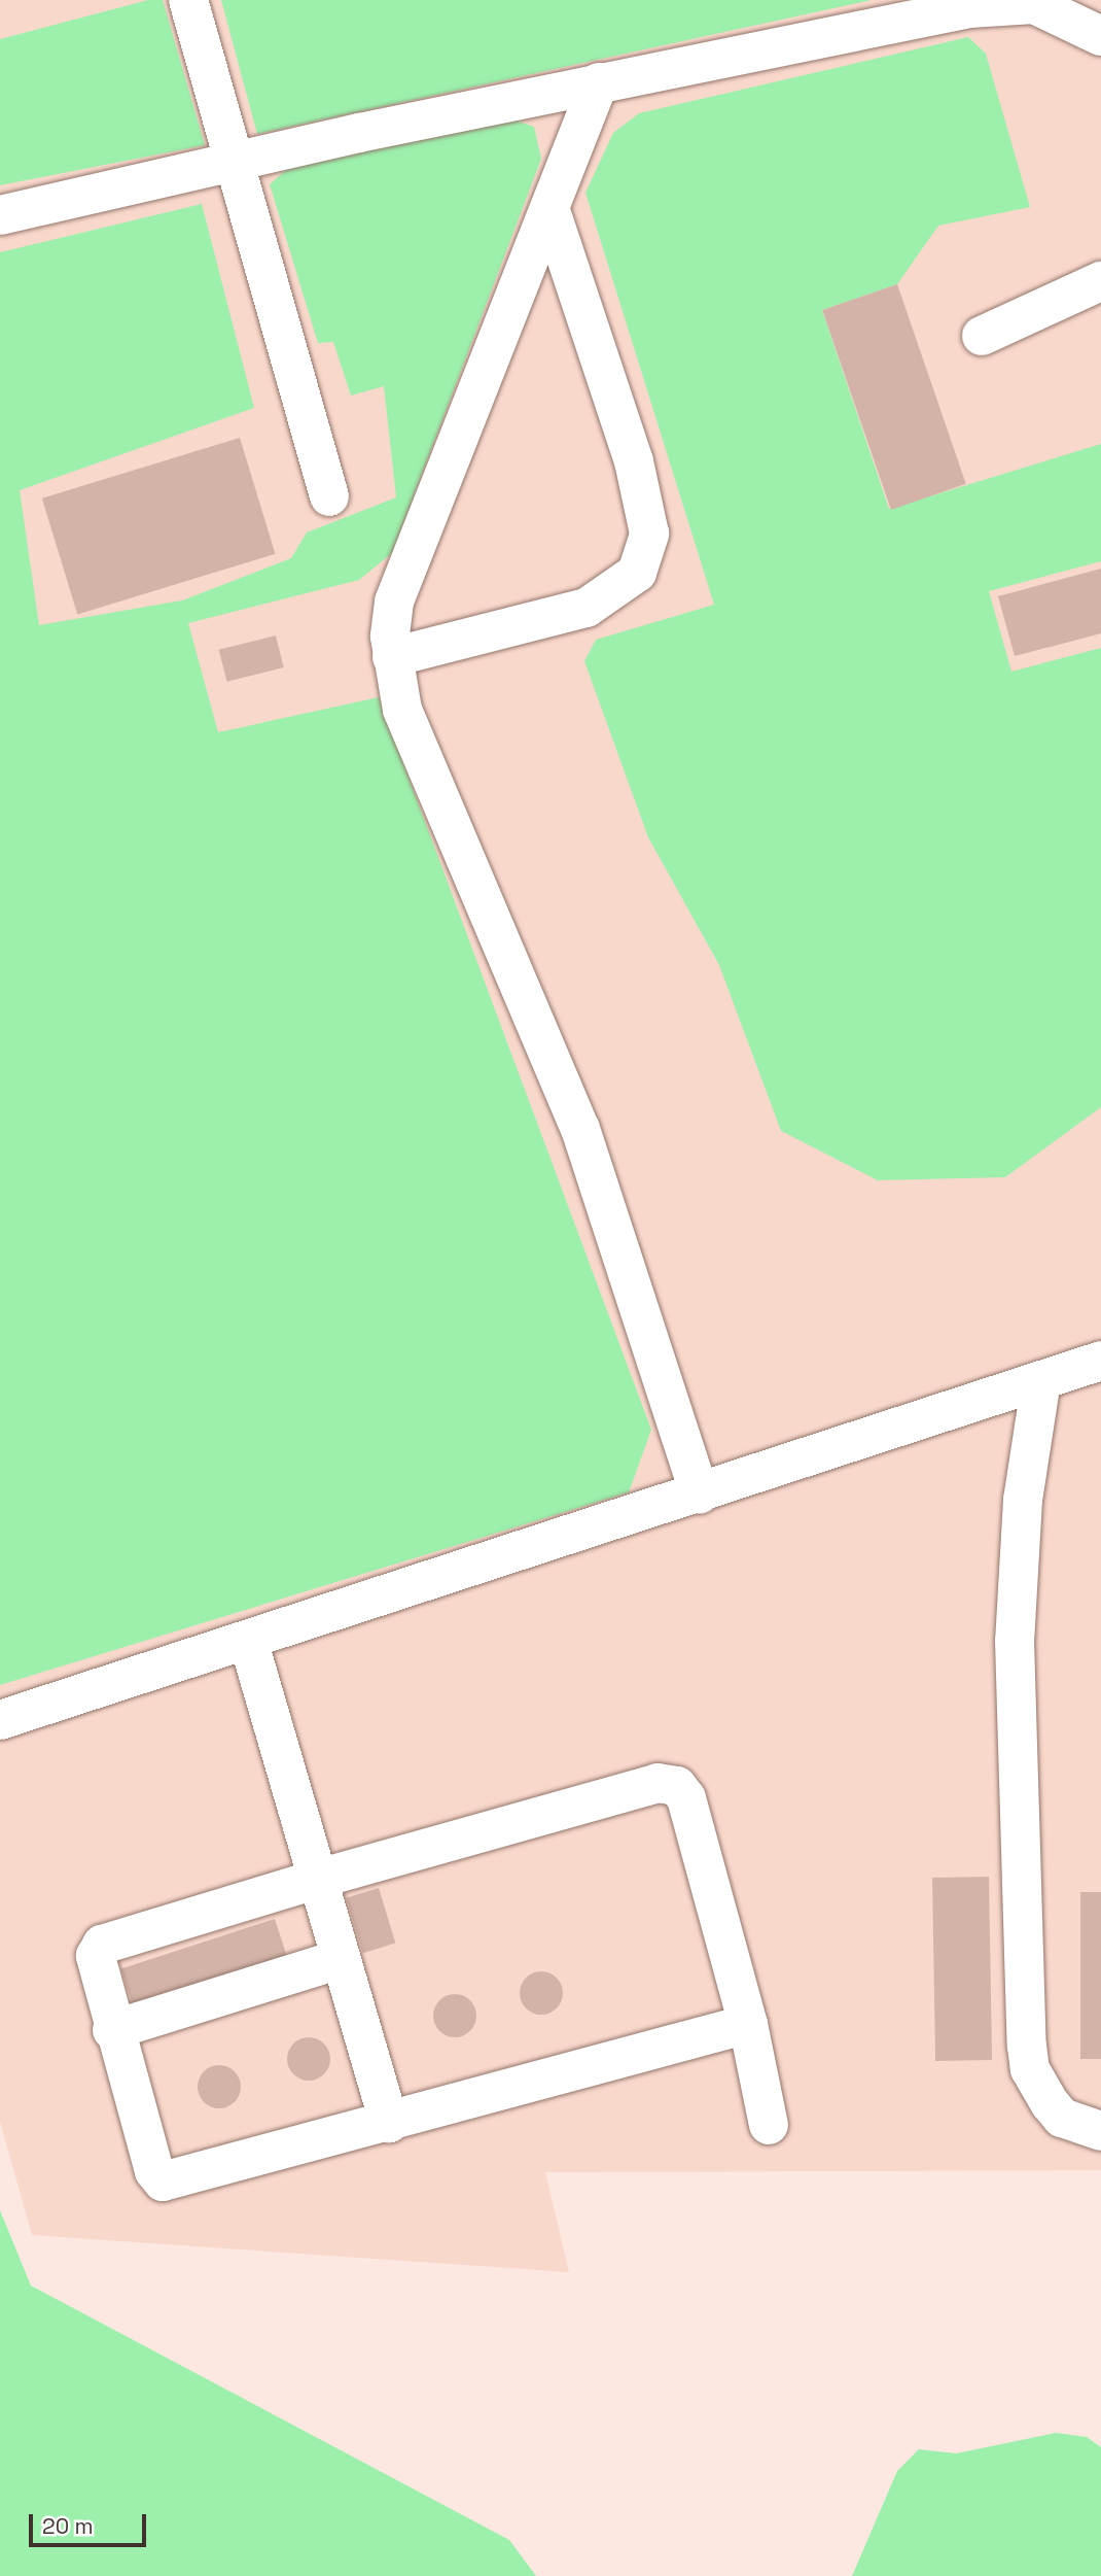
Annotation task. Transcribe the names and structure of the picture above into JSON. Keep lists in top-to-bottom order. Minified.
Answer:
{"scale_bar":"20 m"}
